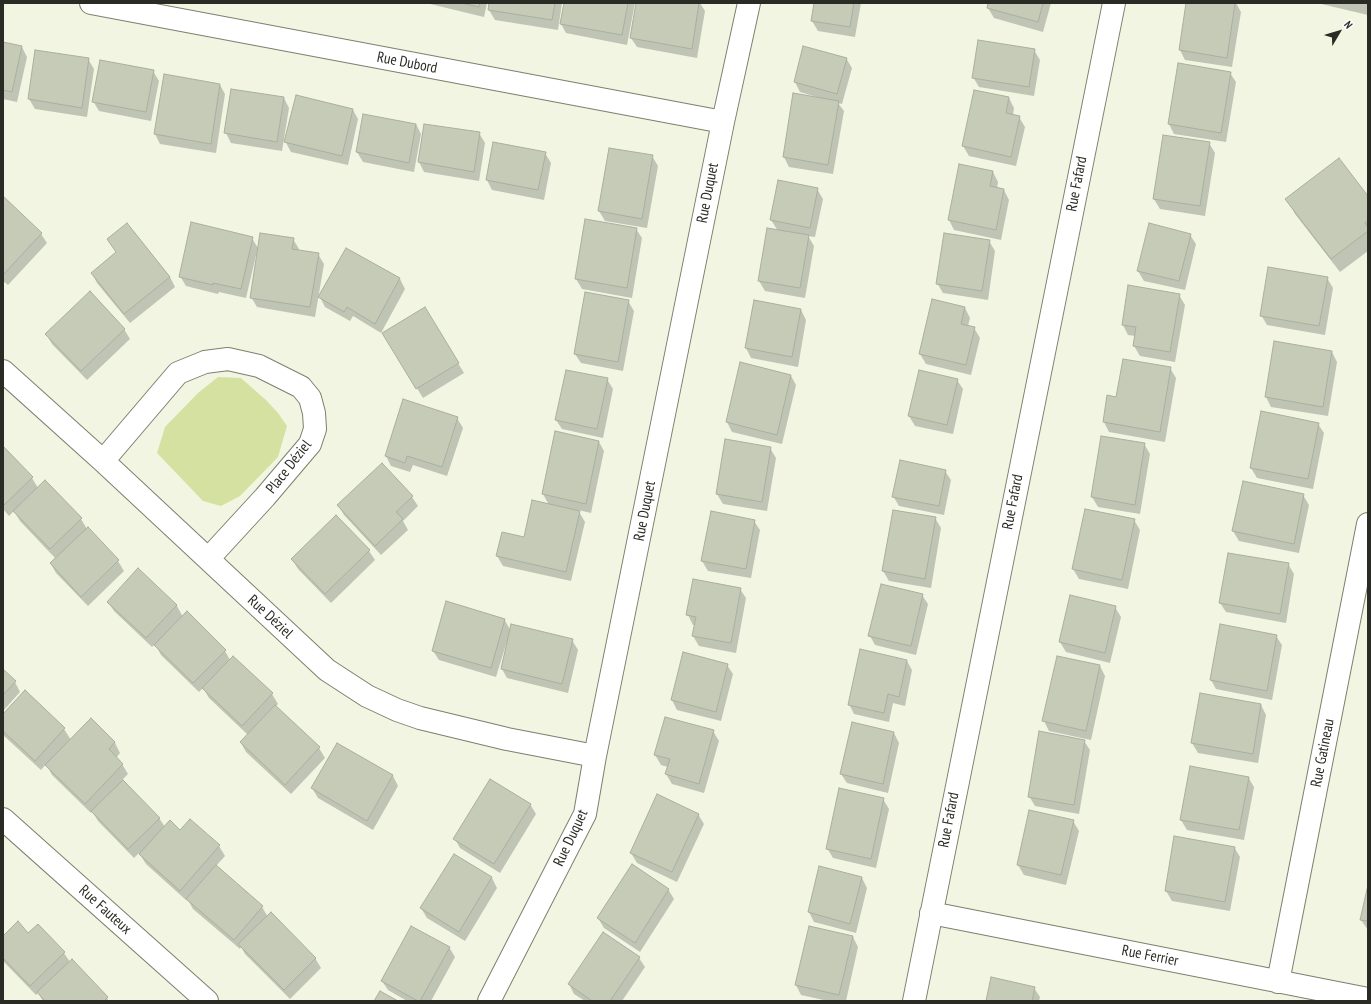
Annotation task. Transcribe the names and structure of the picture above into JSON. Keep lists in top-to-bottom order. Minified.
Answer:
{"streets":{"street":["Rue Dubord","Rue Fafard","Rue Duquet","Place Déziel","Rue Déziel","Rue Gatineau","Rue Fauteux","Rue Ferrier"]},"crossings":[["Rue Dubord","Rue Duquet"],["Rue Fafard","Rue Ferrier"],["Rue Duquet","Rue Déziel"],["Place Déziel","Rue Déziel"],["Rue Gatineau","Rue Ferrier"]],"north":"top right"}
